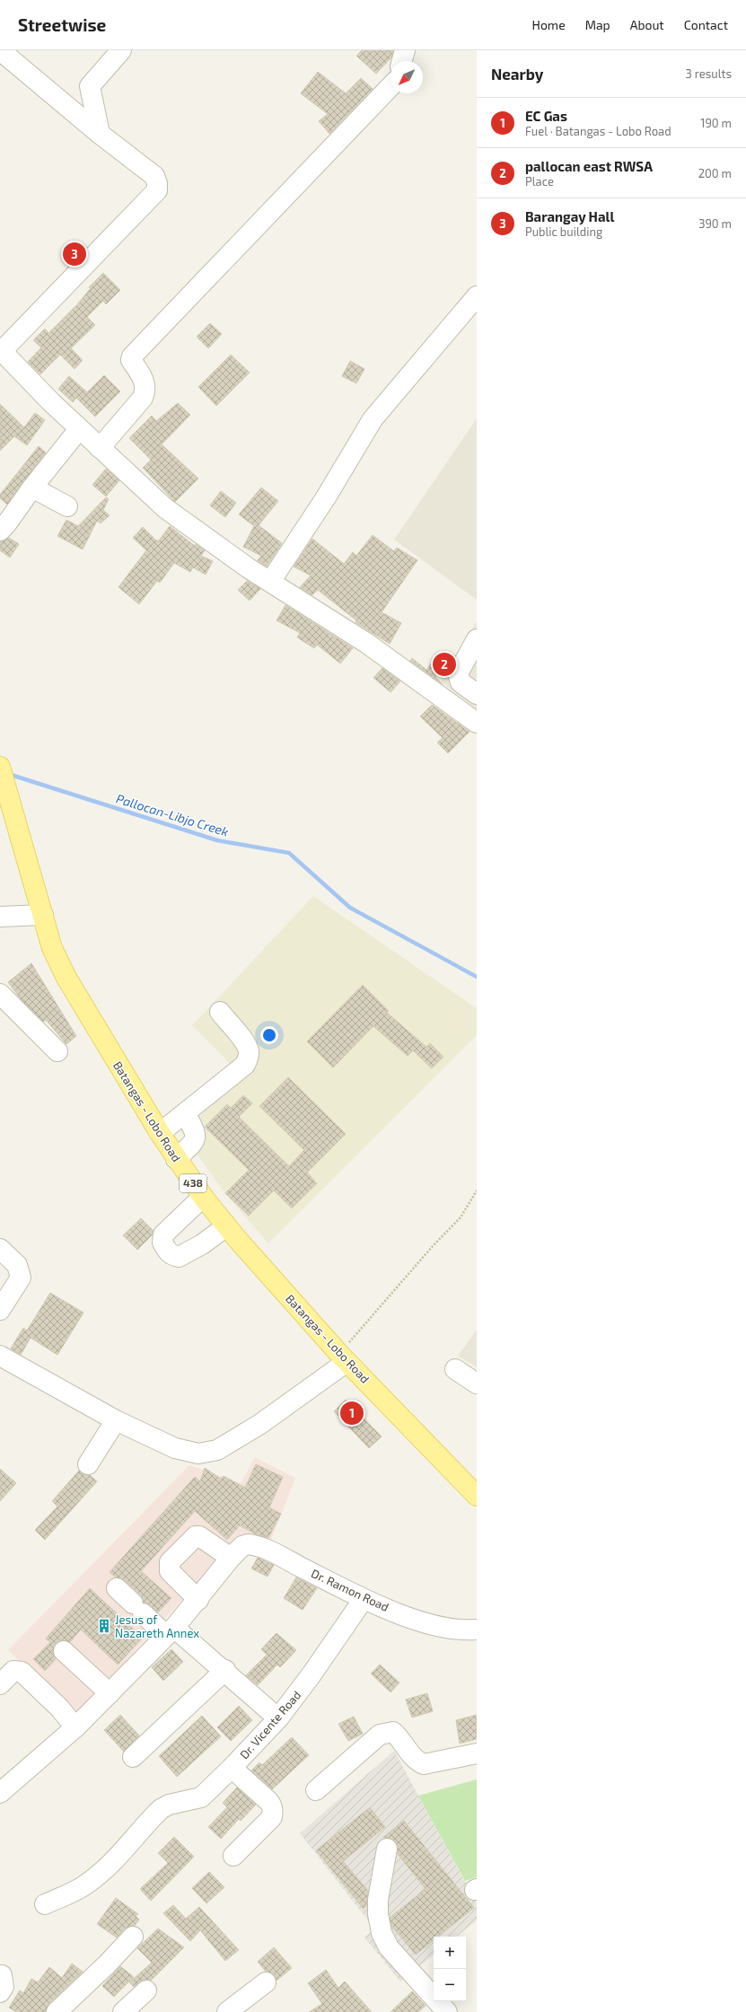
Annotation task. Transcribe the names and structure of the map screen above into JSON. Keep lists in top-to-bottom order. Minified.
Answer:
{"streets":{"main road":["Batangas - Lobo Road","438"],"street":["Dr. Ramon Road","Dr. Vicente Road"]},"crossings":[["Dr. Ramon Road","Dr. Vicente Road"]],"water":["Pallocan-Libjo Creek"],"places":{"building":["Jesus of Nazareth Annex"]},"north":"bottom left","page":{"header":"Streetwise","nav":["Home","Map","About","Contact"],"heading":["Nearby","3 results"],"list":[{"mark":"1","name":"EC Gas","note":"Fuel · Batangas - Lobo Road","value":"190 m"},{"mark":"2","name":"pallocan east RWSA","note":"Place","value":"200 m"},{"mark":"3","name":"Barangay Hall","note":"Public building","value":"390 m"}],"pins":["3","2","1"],"map_buttons":["+","−"]}}
